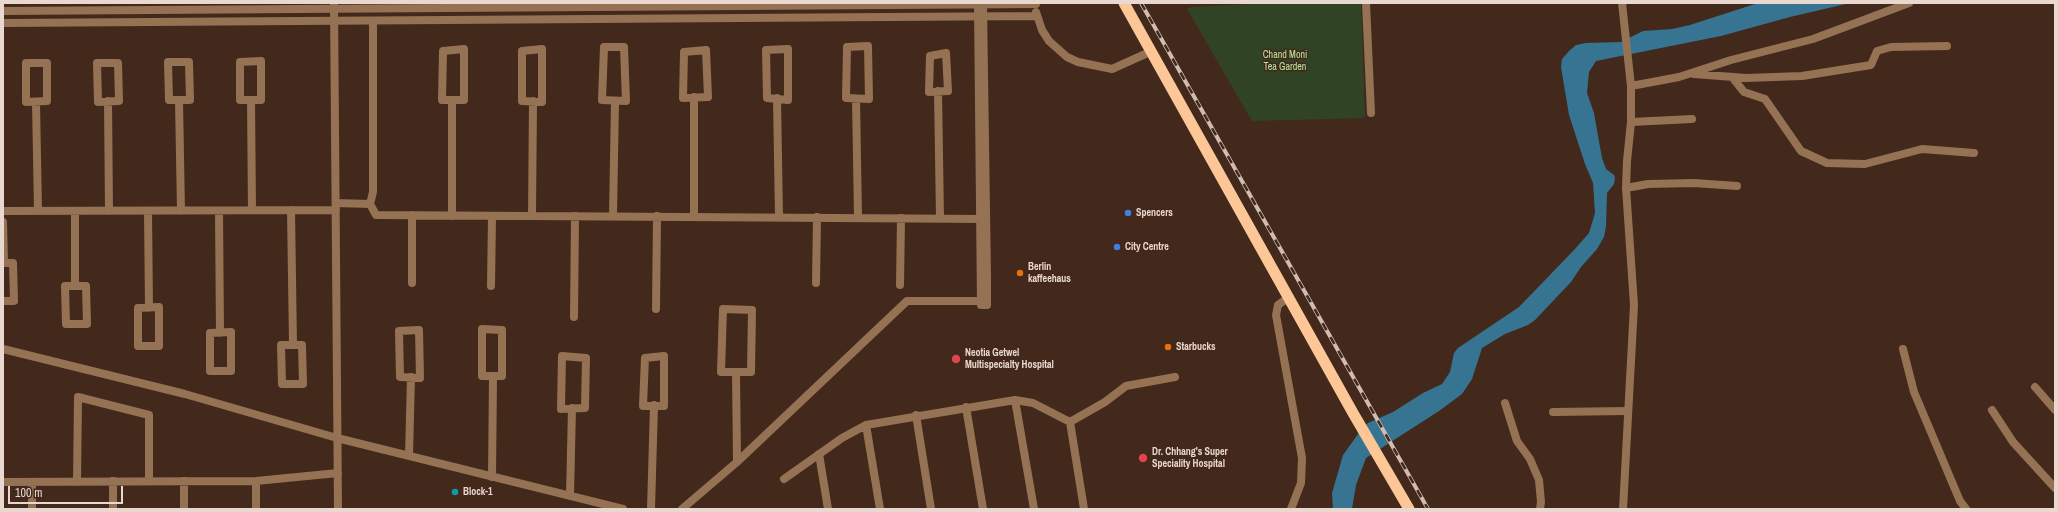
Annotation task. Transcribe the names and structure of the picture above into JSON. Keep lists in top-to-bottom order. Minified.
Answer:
{"parks":["Chand Moni Tea Garden"],"places":["Spencers","City Centre","Berlin kaffeehaus","Starbucks","Neotia Getwel Multispecialty Hospital","Dr. Chhang's Super Speciality Hospital","Block-1"],"scale_bar":"100 m"}
